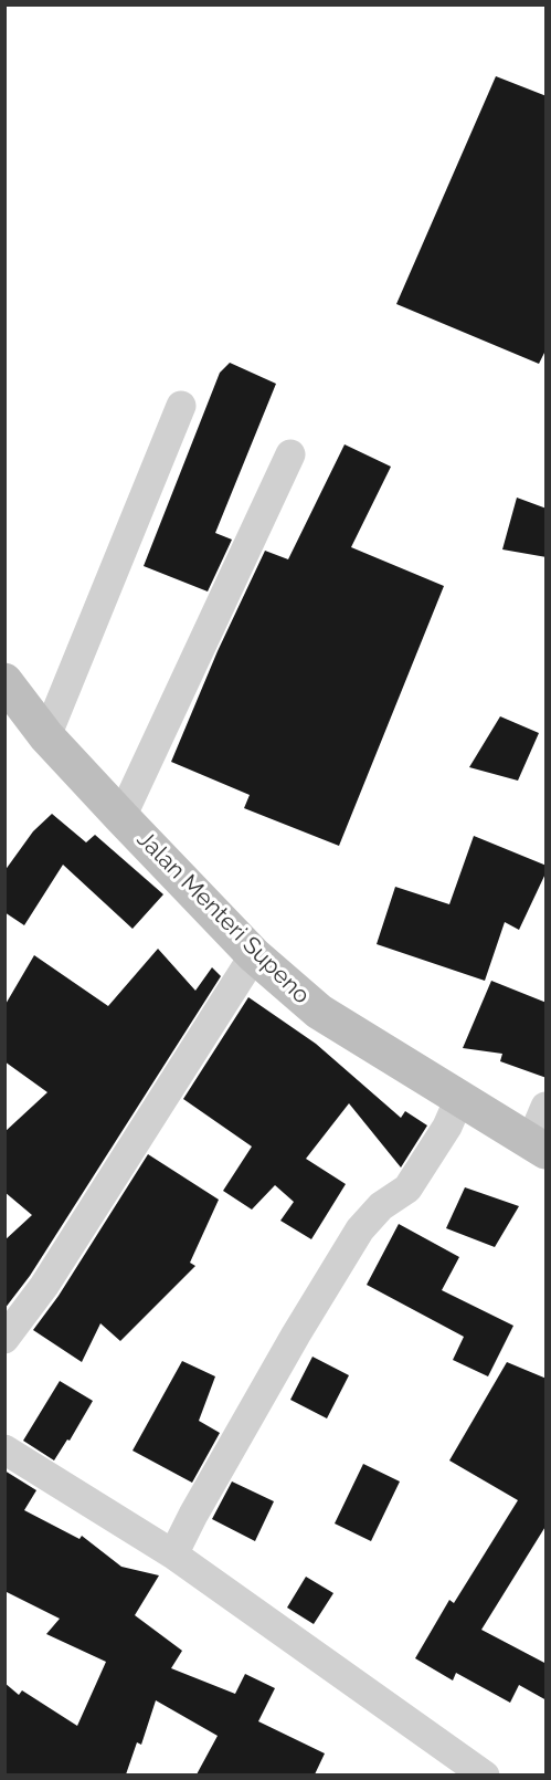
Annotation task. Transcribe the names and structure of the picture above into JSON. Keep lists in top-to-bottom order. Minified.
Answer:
{"streets":{"main road":["Jalan Menteri Supeno"]}}
